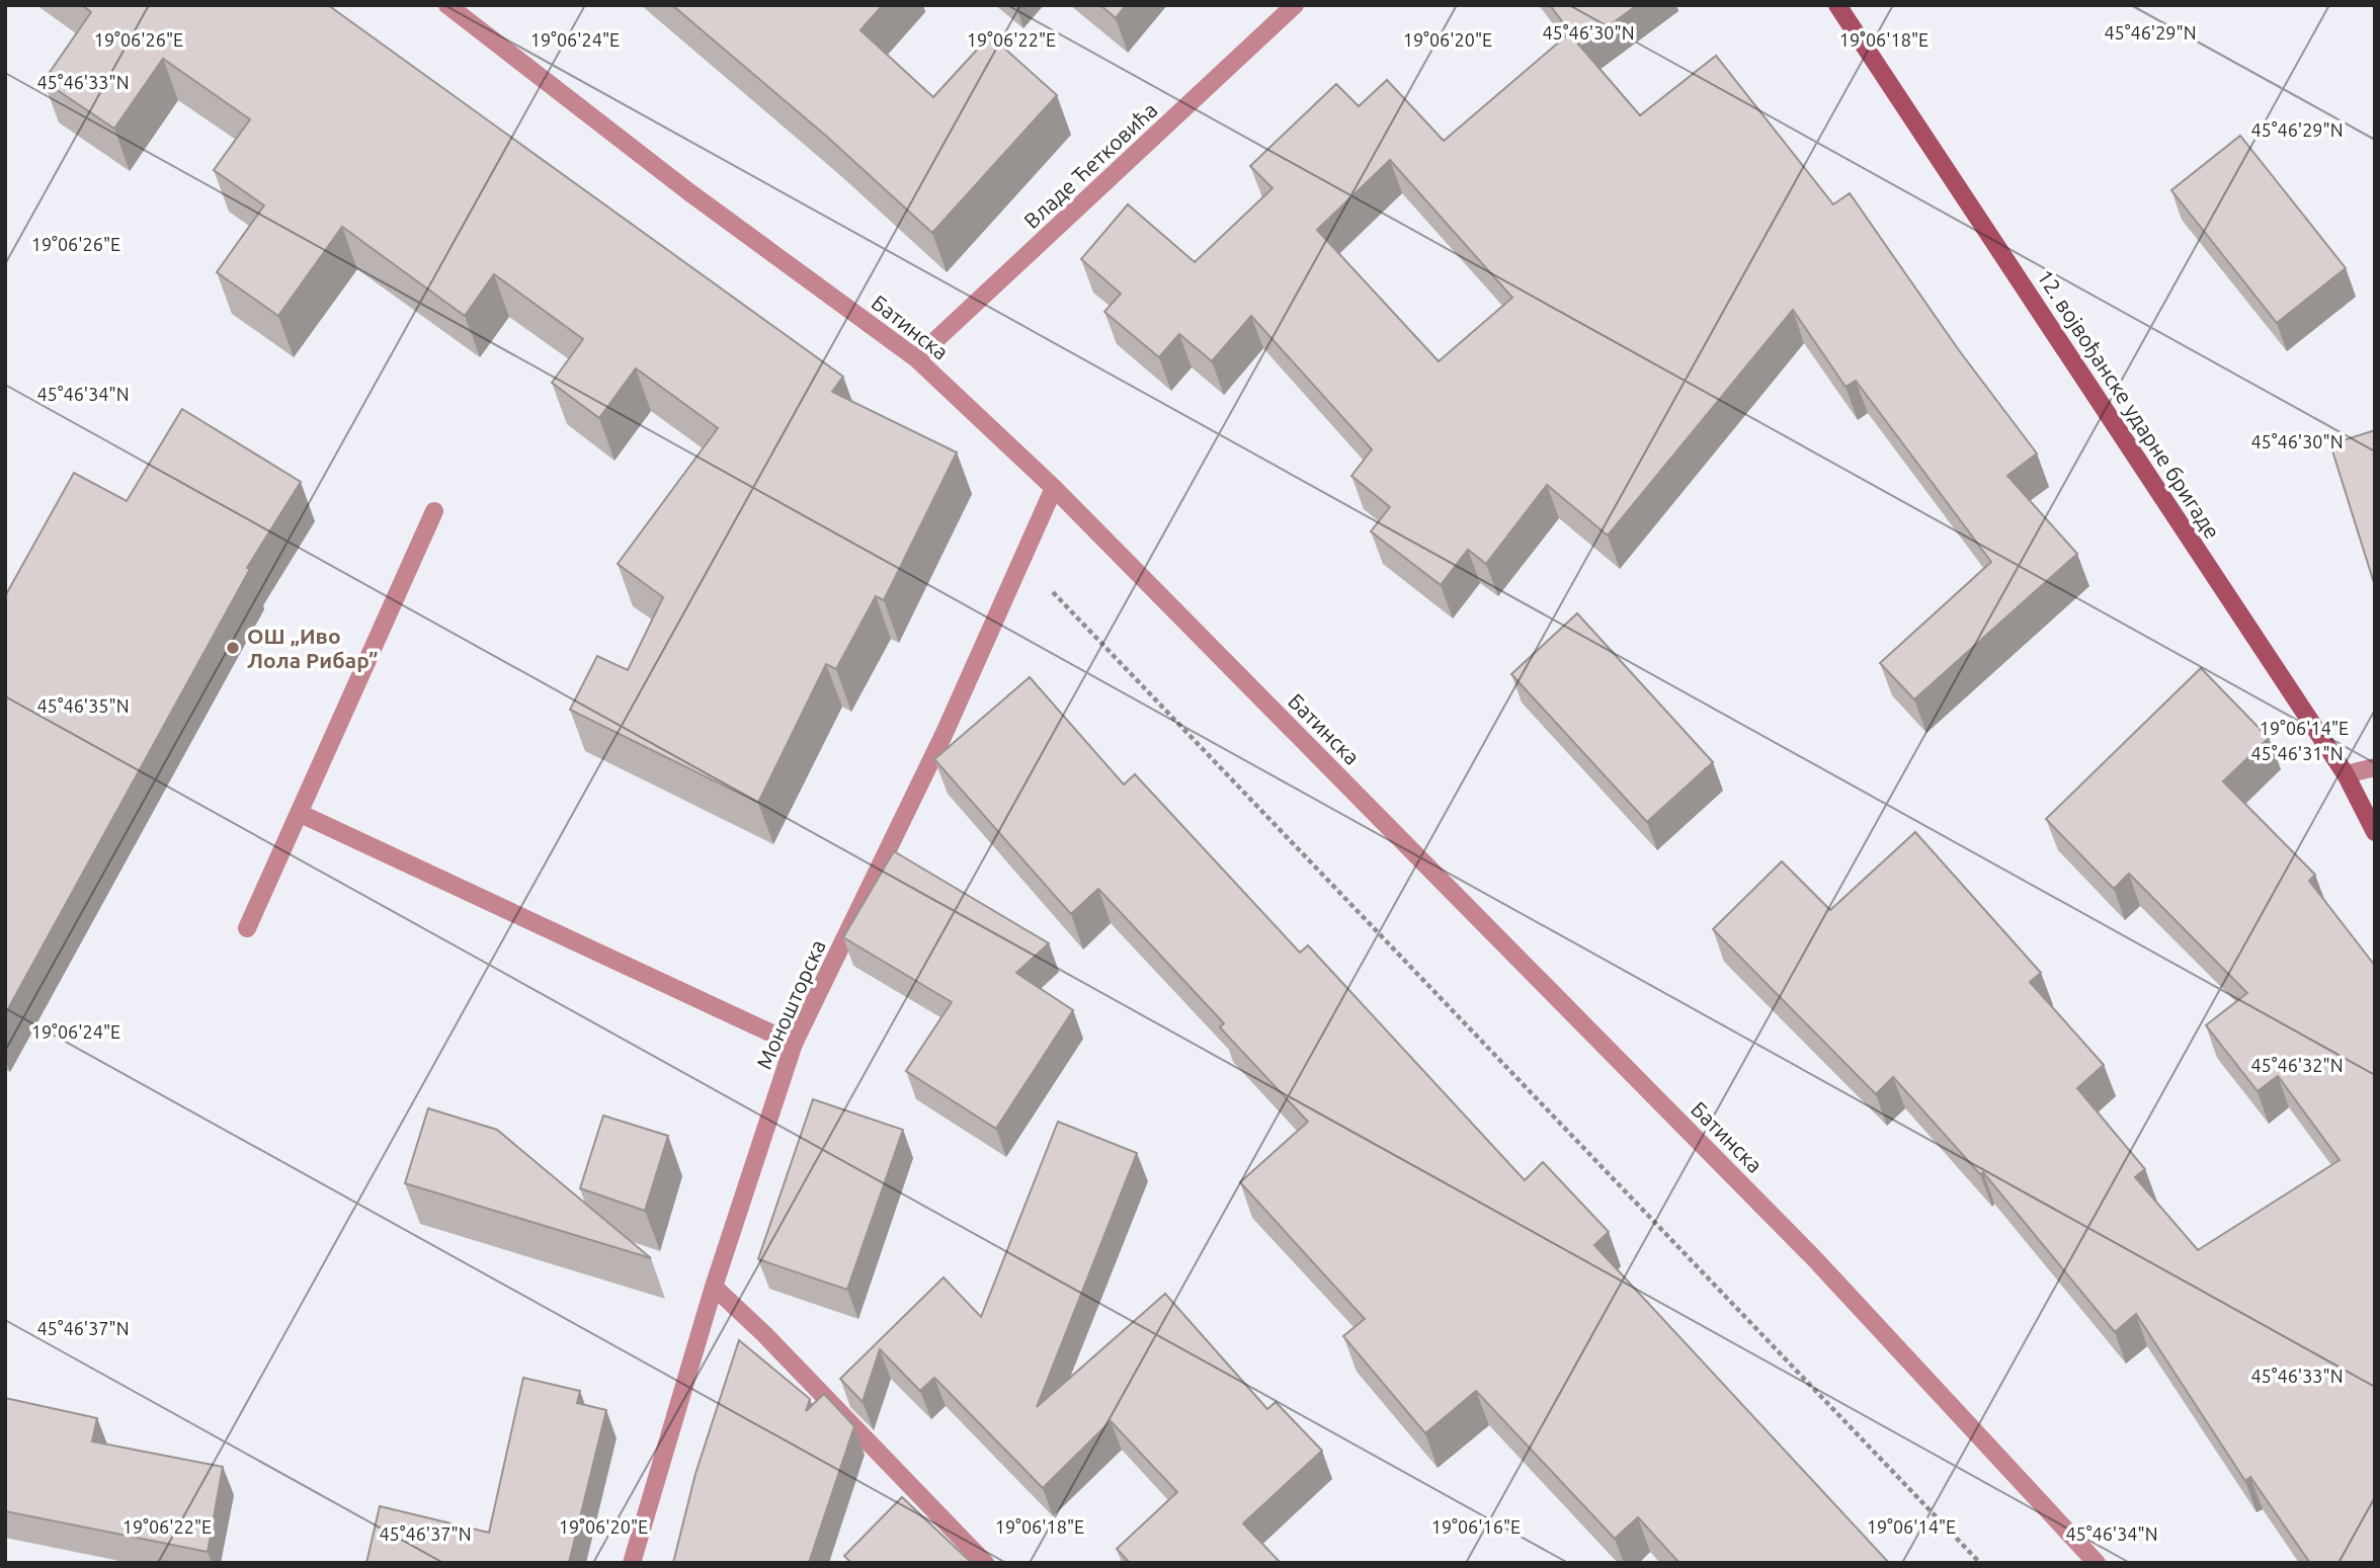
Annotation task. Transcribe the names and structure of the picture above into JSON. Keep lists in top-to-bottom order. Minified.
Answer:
{"streets":{"main road":["12. војвођанске ударне бригаде"],"street":["Владе Ћетковића","Батинска","Моношторска"]},"crossings":[["Владе Ћетковића","Батинска"],["Батинска","Моношторска"]],"places":["ОШ „Иво Лола Рибар”"],"coordinates":["45°46'30\"N","45°46'29\"N","19°06'26\"E","19°06'24\"E","19°06'22\"E","19°06'20\"E","19°06'18\"E","45°46'33\"N","45°46'34\"N","45°46'35\"N","19°06'14\"E","45°46'31\"N","45°46'32\"N","45°46'37\"N","19°06'16\"E"]}
